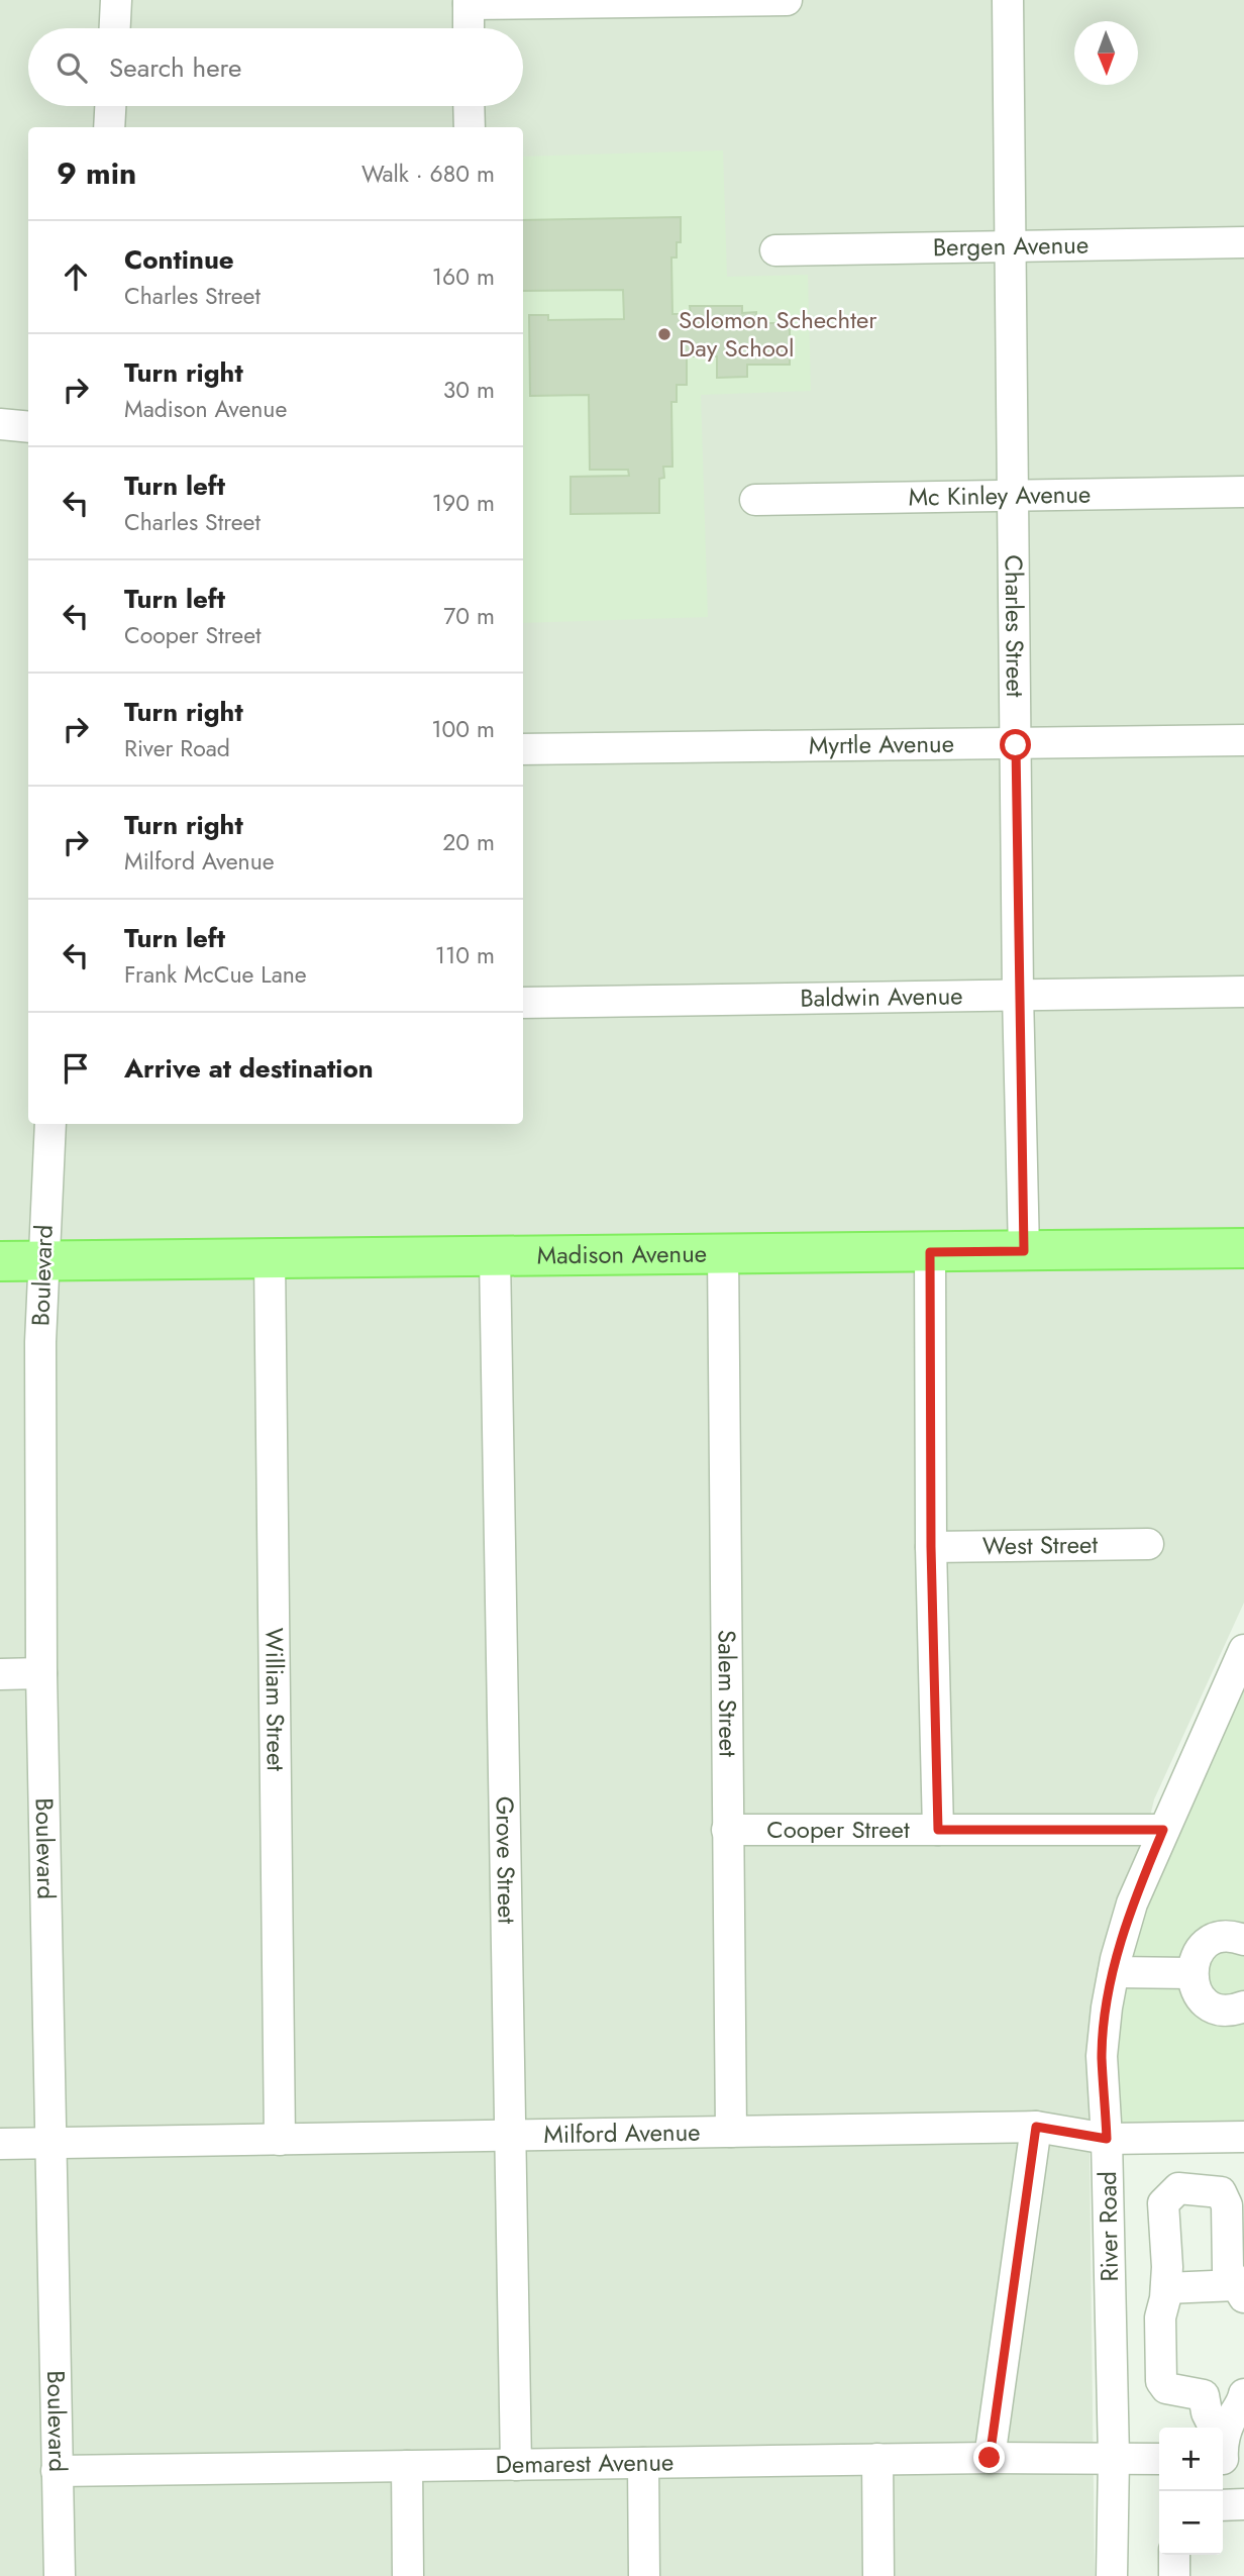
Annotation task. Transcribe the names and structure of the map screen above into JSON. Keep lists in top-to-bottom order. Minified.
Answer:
{"streets":{"main road":["Madison Avenue"],"street":["Bergen Avenue","Mc Kinley Avenue","Charles Street","Myrtle Avenue","Baldwin Avenue","Boulevard","West Street","Salem Street","William Street","Cooper Street","Grove Street","Milford Avenue","River Road","Demarest Avenue"]},"crossings":[["Bergen Avenue","Charles Street"],["Mc Kinley Avenue","Charles Street"],["Charles Street","Myrtle Avenue"],["Charles Street","Baldwin Avenue"],["Charles Street","Madison Avenue"],["Madison Avenue","Boulevard"],["Madison Avenue","Salem Street"],["Madison Avenue","William Street"],["Madison Avenue","Grove Street"],["Boulevard","Milford Avenue"],["Boulevard","Demarest Avenue"],["Salem Street","Cooper Street"],["Salem Street","Milford Avenue"],["William Street","Milford Avenue"],["Cooper Street","River Road"],["Grove Street","Milford Avenue"],["Grove Street","Demarest Avenue"],["Milford Avenue","River Road"],["River Road","Demarest Avenue"]],"places":["Solomon Schechter Day School"],"north":"bottom","page":{"search":"Search here","heading":["9 min","Walk · 680 m"],"list":[["Continue","Charles Street","160 m"],["Turn right","Madison Avenue","30 m"],["Turn left","Charles Street","190 m"],["Turn left","Cooper Street","70 m"],["Turn right","River Road","100 m"],["Turn right","Milford Avenue","20 m"],["Turn left","Frank McCue Lane","110 m"],"Arrive at destination"],"map_buttons":["+","−"]}}
